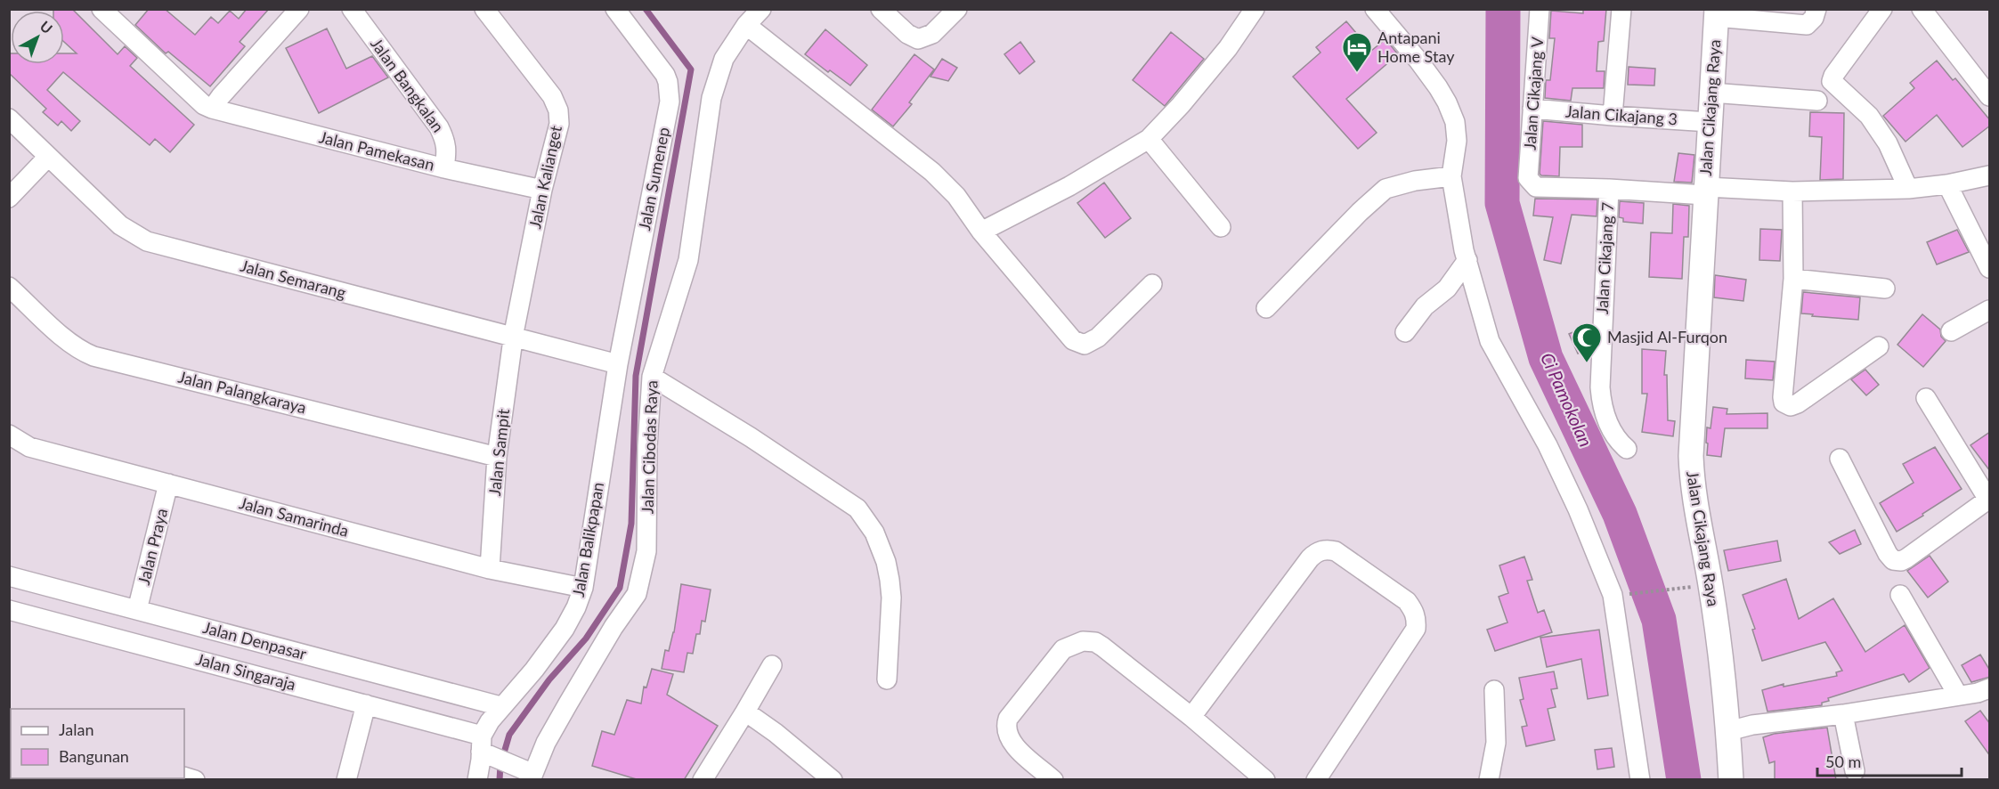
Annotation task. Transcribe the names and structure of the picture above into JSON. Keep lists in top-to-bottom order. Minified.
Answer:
{"streets":{"main road":["Jalan Cikajang Raya"],"street":["Jalan Bangkalan","Jalan Cikajang V","Jalan Cikajang 3","Jalan Pamekasan","Jalan Kalianget","Jalan Sumenep","Jalan Cikajang 7","Jalan Semarang","Jalan Palangkaraya","Jalan Cibodas Raya","Jalan Sampit","Jalan Samarinda","Jalan Balikpapan","Jalan Praya","Jalan Denpasar","Jalan Singaraja"]},"crossings":[["Jalan Bangkalan","Jalan Pamekasan"],["Jalan Cikajang V","Jalan Cikajang 3"],["Jalan Cikajang V","Jalan Cikajang 7"],["Jalan Cikajang Raya","Jalan Cikajang 3"],["Jalan Pamekasan","Jalan Kalianget"],["Jalan Kalianget","Jalan Semarang"],["Jalan Kalianget","Jalan Sampit"],["Jalan Sumenep","Jalan Semarang"],["Jalan Sumenep","Jalan Balikpapan"],["Jalan Semarang","Jalan Sampit"],["Jalan Semarang","Jalan Balikpapan"],["Jalan Palangkaraya","Jalan Sampit"],["Jalan Cibodas Raya","Jalan Singaraja"],["Jalan Sampit","Jalan Samarinda"],["Jalan Samarinda","Jalan Balikpapan"],["Jalan Samarinda","Jalan Praya"],["Jalan Balikpapan","Jalan Denpasar"],["Jalan Balikpapan","Jalan Singaraja"],["Jalan Praya","Jalan Denpasar"]],"water":["Ci Pamokolan"],"places":{"hotel":["Antapani Home Stay"],"mosque":["Masjid Al-Furqon"]},"legend":["Jalan","Bangunan"],"scale_bar":"50 m","north":"top right"}
